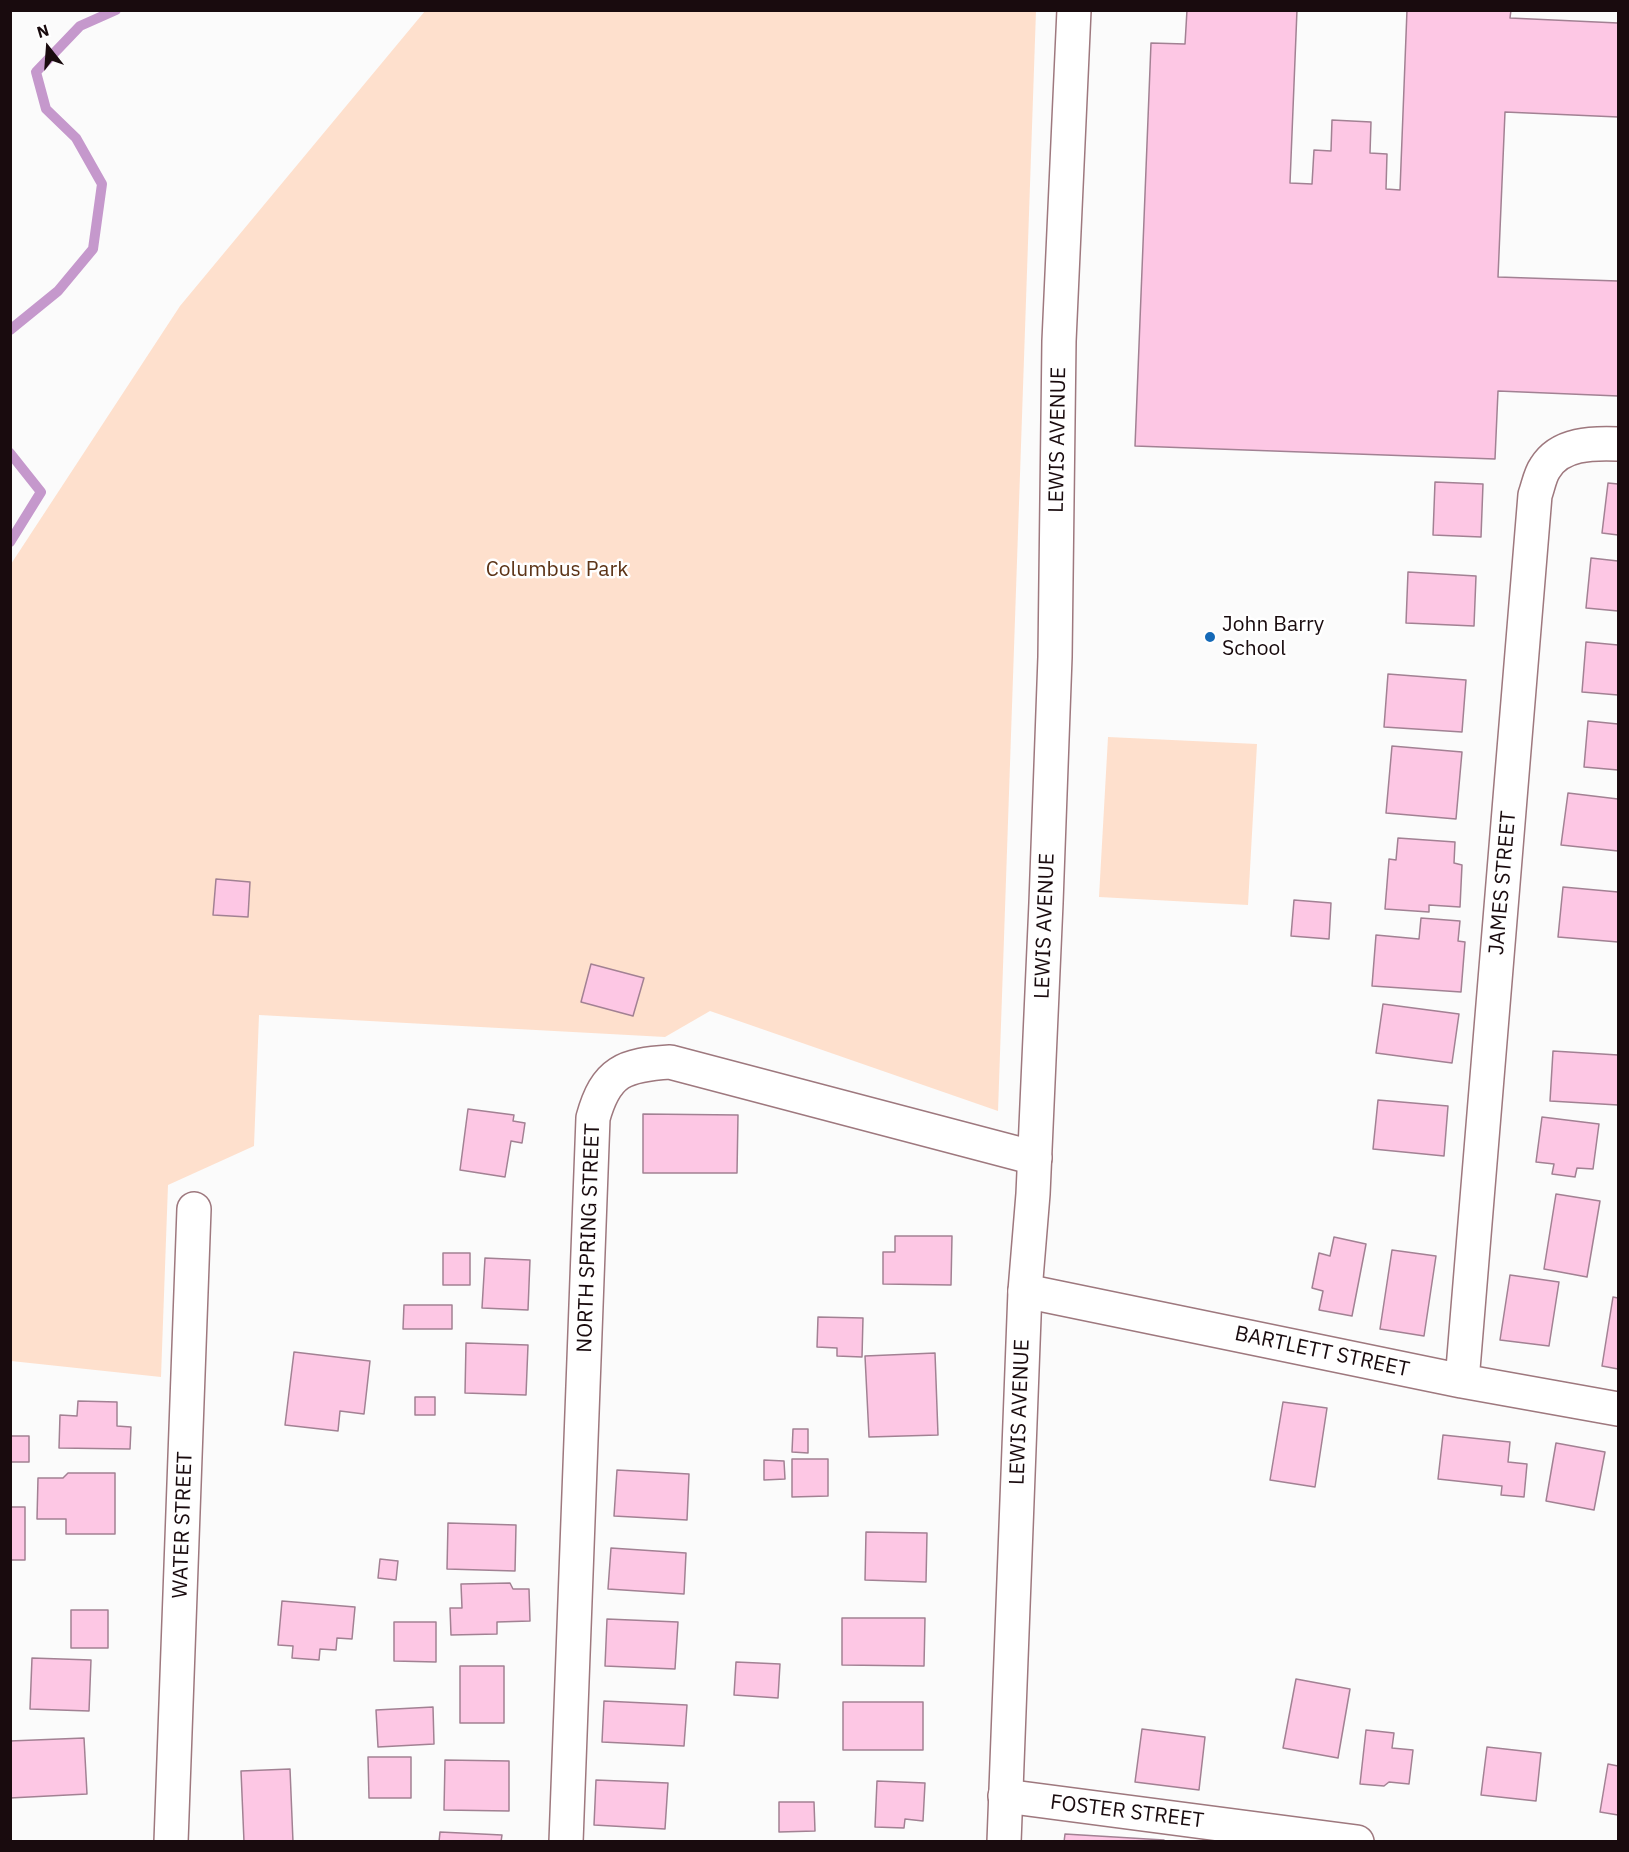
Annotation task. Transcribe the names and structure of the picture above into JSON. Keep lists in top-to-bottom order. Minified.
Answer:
{"streets":{"street":["LEWIS AVENUE","JAMES STREET","NORTH SPRING STREET","BARTLETT STREET","WATER STREET","FOSTER STREET"]},"crossings":[["LEWIS AVENUE","NORTH SPRING STREET"],["LEWIS AVENUE","BARTLETT STREET"],["LEWIS AVENUE","FOSTER STREET"],["JAMES STREET","BARTLETT STREET"]],"parks":["Columbus Park"],"places":["John Barry School"],"north":"top"}
